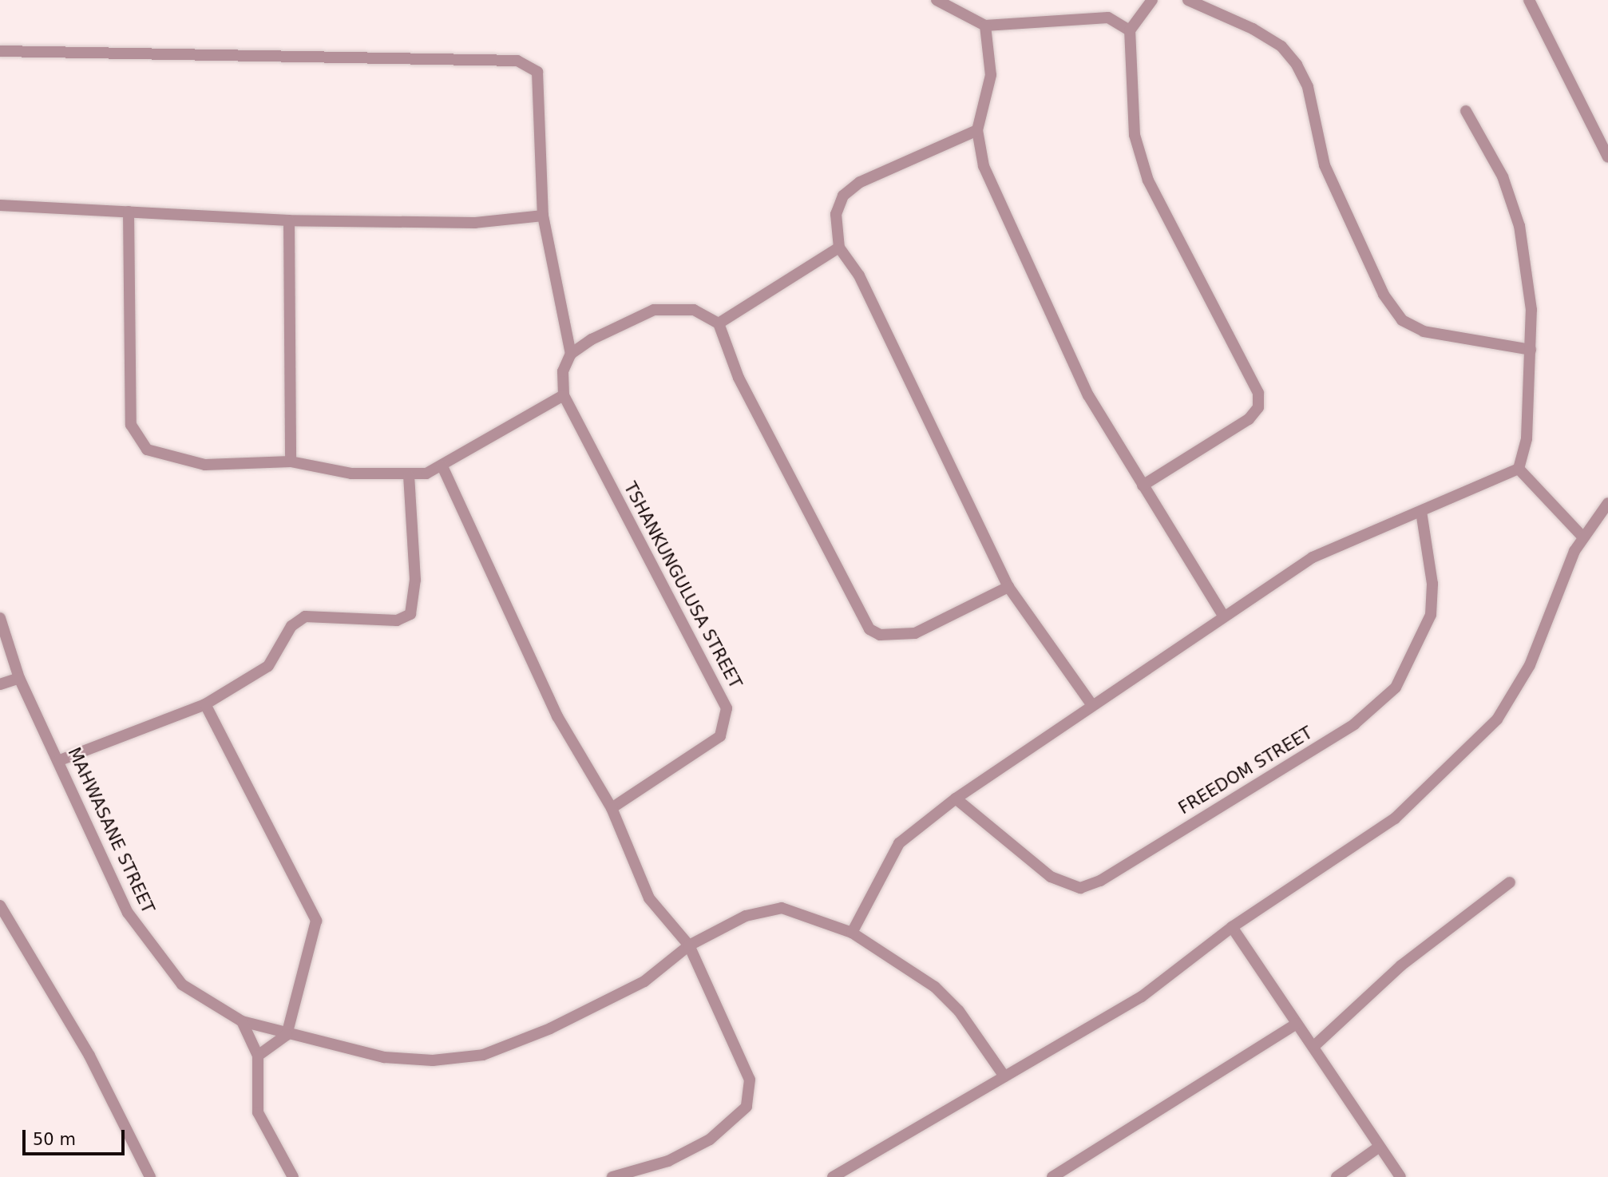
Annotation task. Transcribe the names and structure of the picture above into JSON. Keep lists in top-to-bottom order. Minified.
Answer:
{"streets":{"street":["TSHANKUNGULUSA STREET","FREEDOM STREET","MAHWASANE STREET"]},"scale_bar":"50 m"}
